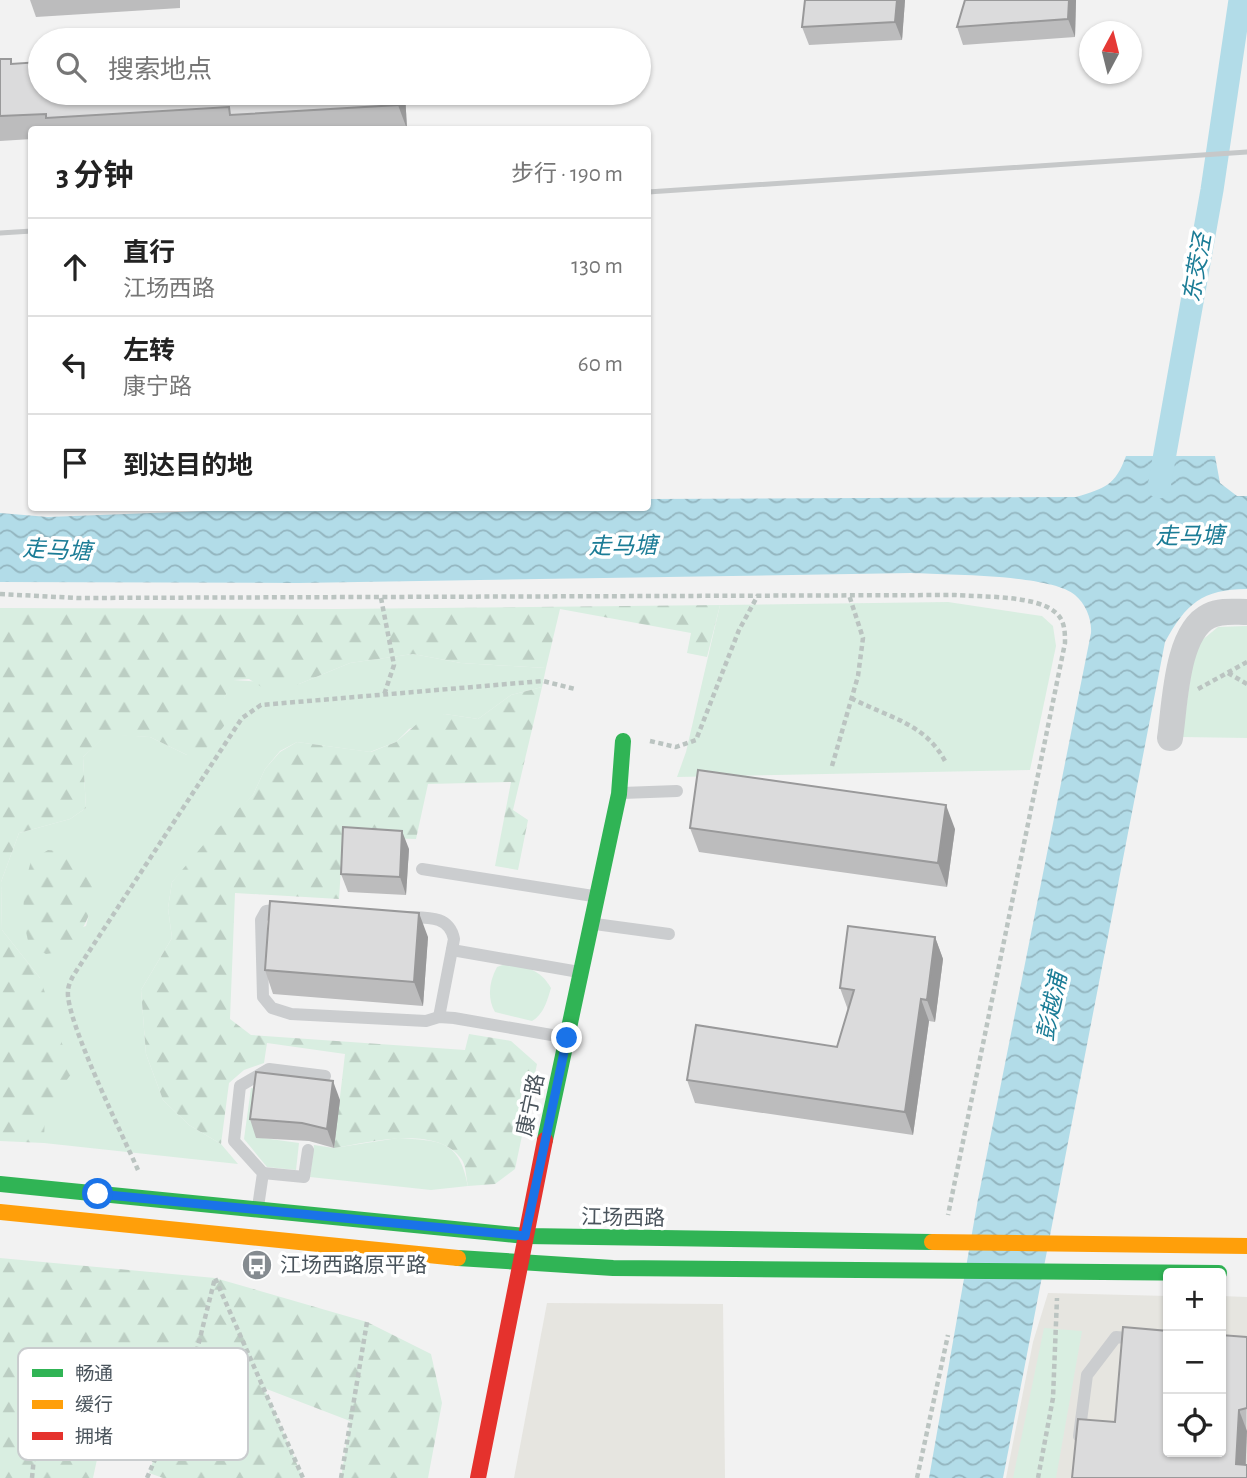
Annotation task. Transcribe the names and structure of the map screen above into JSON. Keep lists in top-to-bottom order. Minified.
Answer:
{"streets":{"main road":["康宁路","江场西路"]},"crossings":[["康宁路","江场西路"]],"water":["东茭泾","走马塘","彭越浦"],"places":{"bus stop":["江场西路原平路"]},"legend":["畅通","缓行","拥堵"],"north":"top","page":{"search":"搜索地点","heading":["3 分钟","步行 · 190 m"],"list":[["直行","江场西路","130 m"],["左转","康宁路","60 m"],"到达目的地"],"map_buttons":["+","−"]}}
